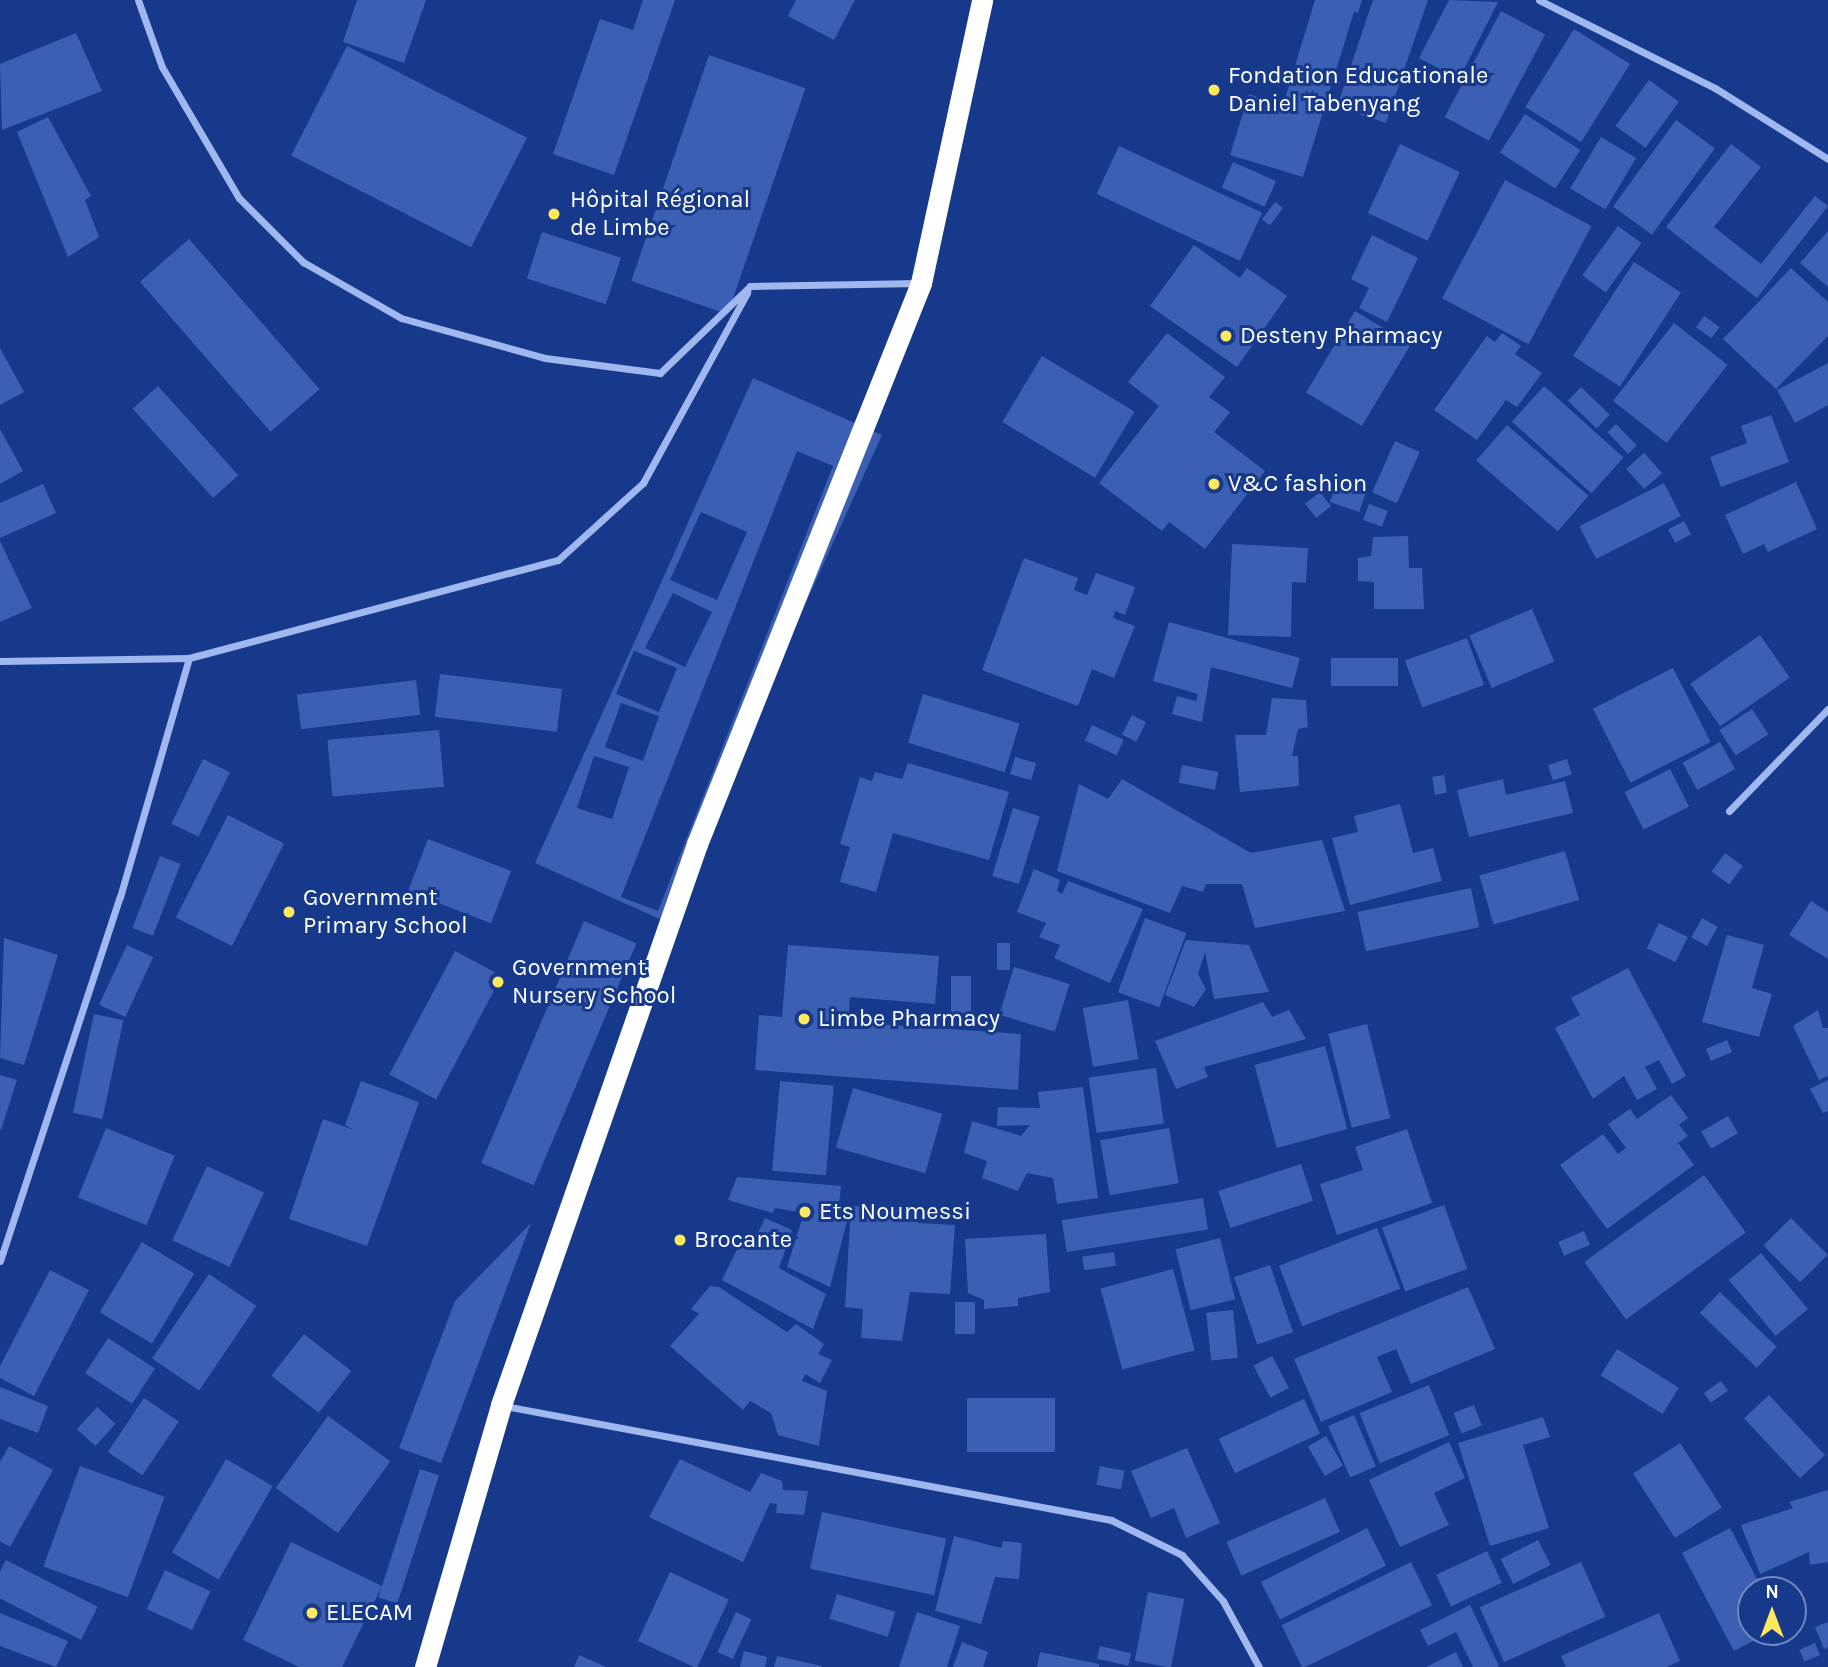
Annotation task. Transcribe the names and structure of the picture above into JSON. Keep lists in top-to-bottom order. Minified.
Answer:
{"places":["Fondation Educationale Daniel Tabenyang","Hôpital Régional de Limbe","Desteny Pharmacy","V&C fashion","Government Primary School","Government Nursery School","Limbe Pharmacy","Ets Noumessi","Brocante","ELECAM"],"north":"top"}
